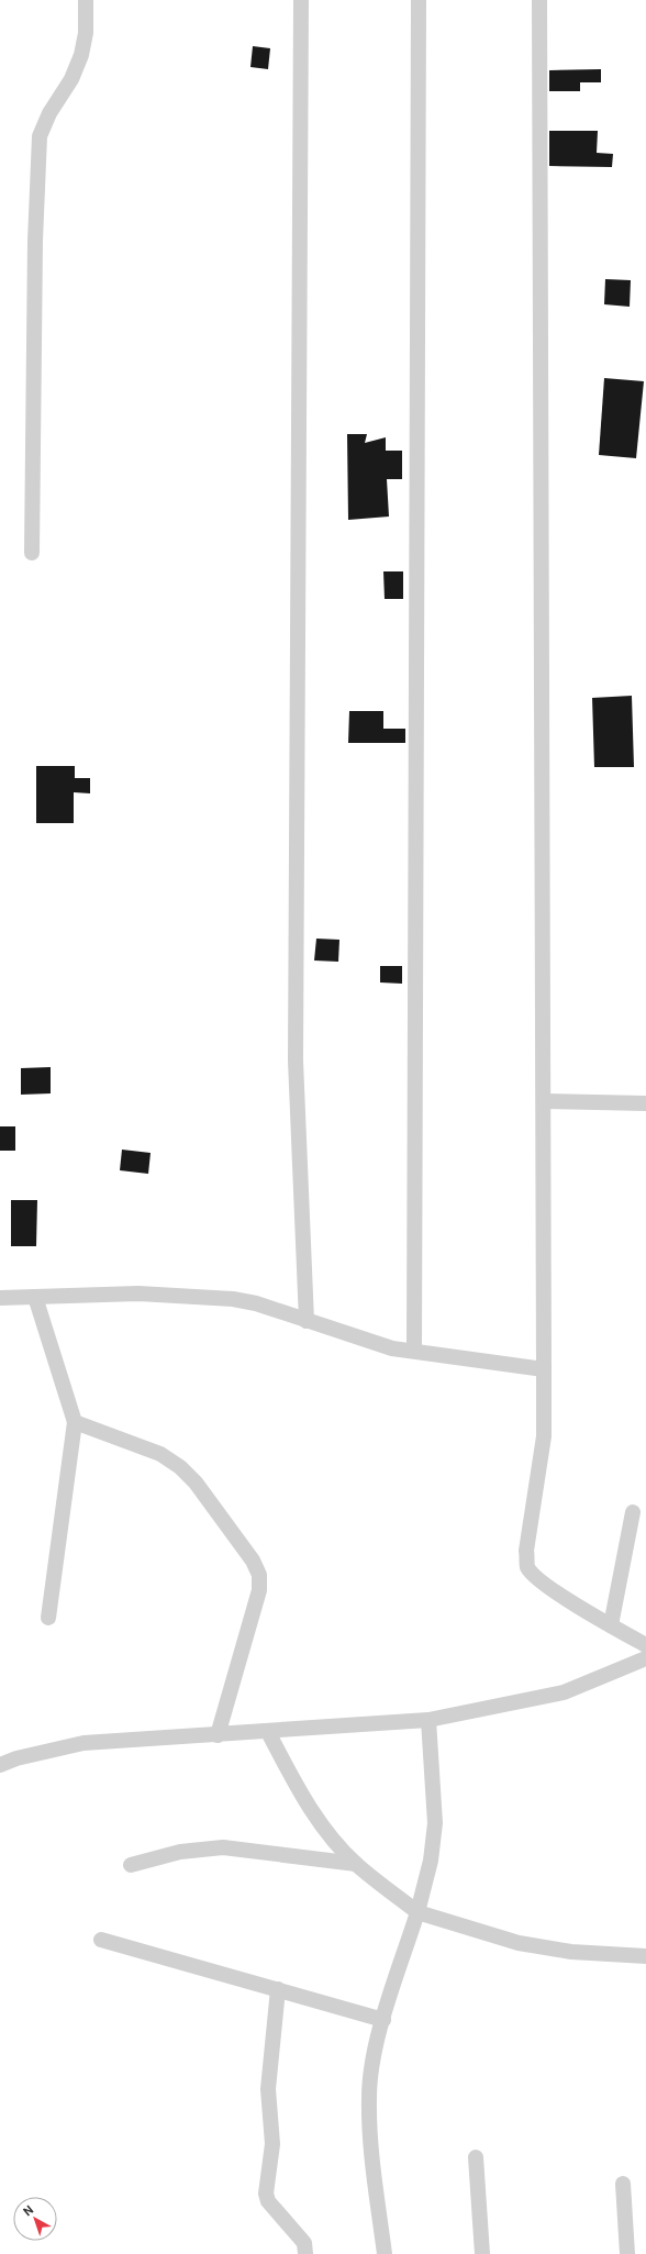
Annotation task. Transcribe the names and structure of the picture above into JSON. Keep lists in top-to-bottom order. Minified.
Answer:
{"north":"top left"}
